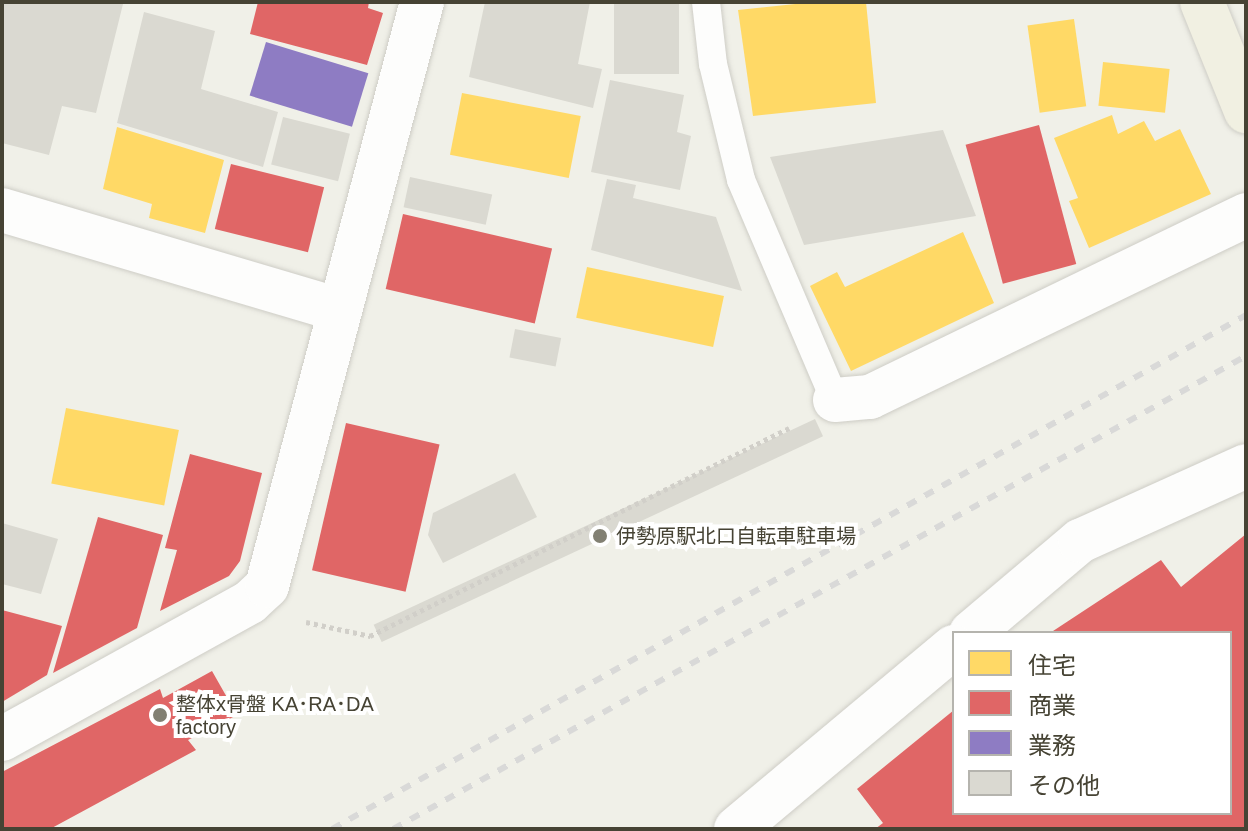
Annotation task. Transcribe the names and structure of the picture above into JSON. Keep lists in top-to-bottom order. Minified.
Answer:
{"places":["伊勢原駅北口自転車駐車場","整体x骨盤 KA･RA･DA factory"],"legend":["住宅","商業","業務","その他"]}
